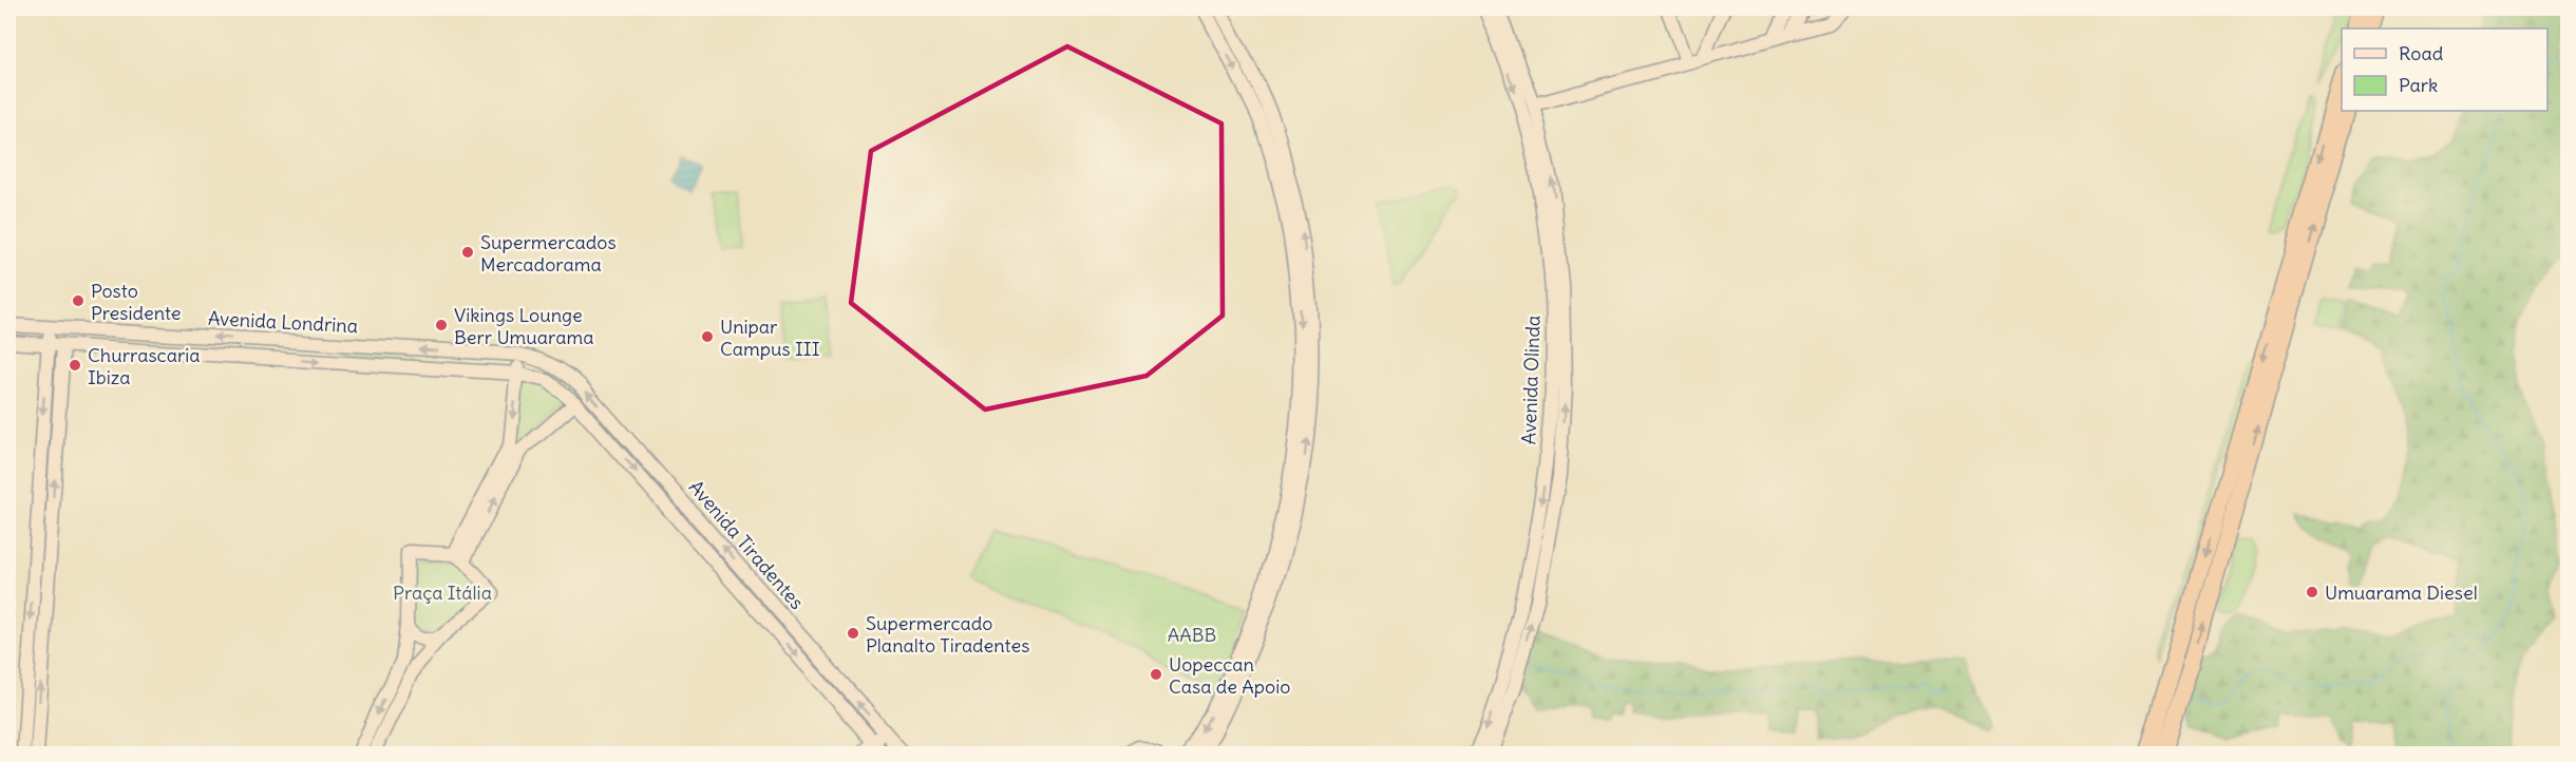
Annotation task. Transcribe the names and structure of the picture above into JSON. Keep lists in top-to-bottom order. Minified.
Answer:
{"streets":{"street":["Avenida Londrina","Avenida Olinda","Avenida Tiradentes"]},"crossings":[["Avenida Londrina","Avenida Tiradentes"]],"parks":["Praça Itália","AABB"],"places":["Supermercados Mercadorama","Posto Presidente","Vikings Lounge Berr Umuarama","Unipar Campus III","Churrascaria Ibiza","Umuarama Diesel","Supermercado Planalto Tiradentes","Uopeccan Casa de Apoio"],"legend":["Road","Park"]}
